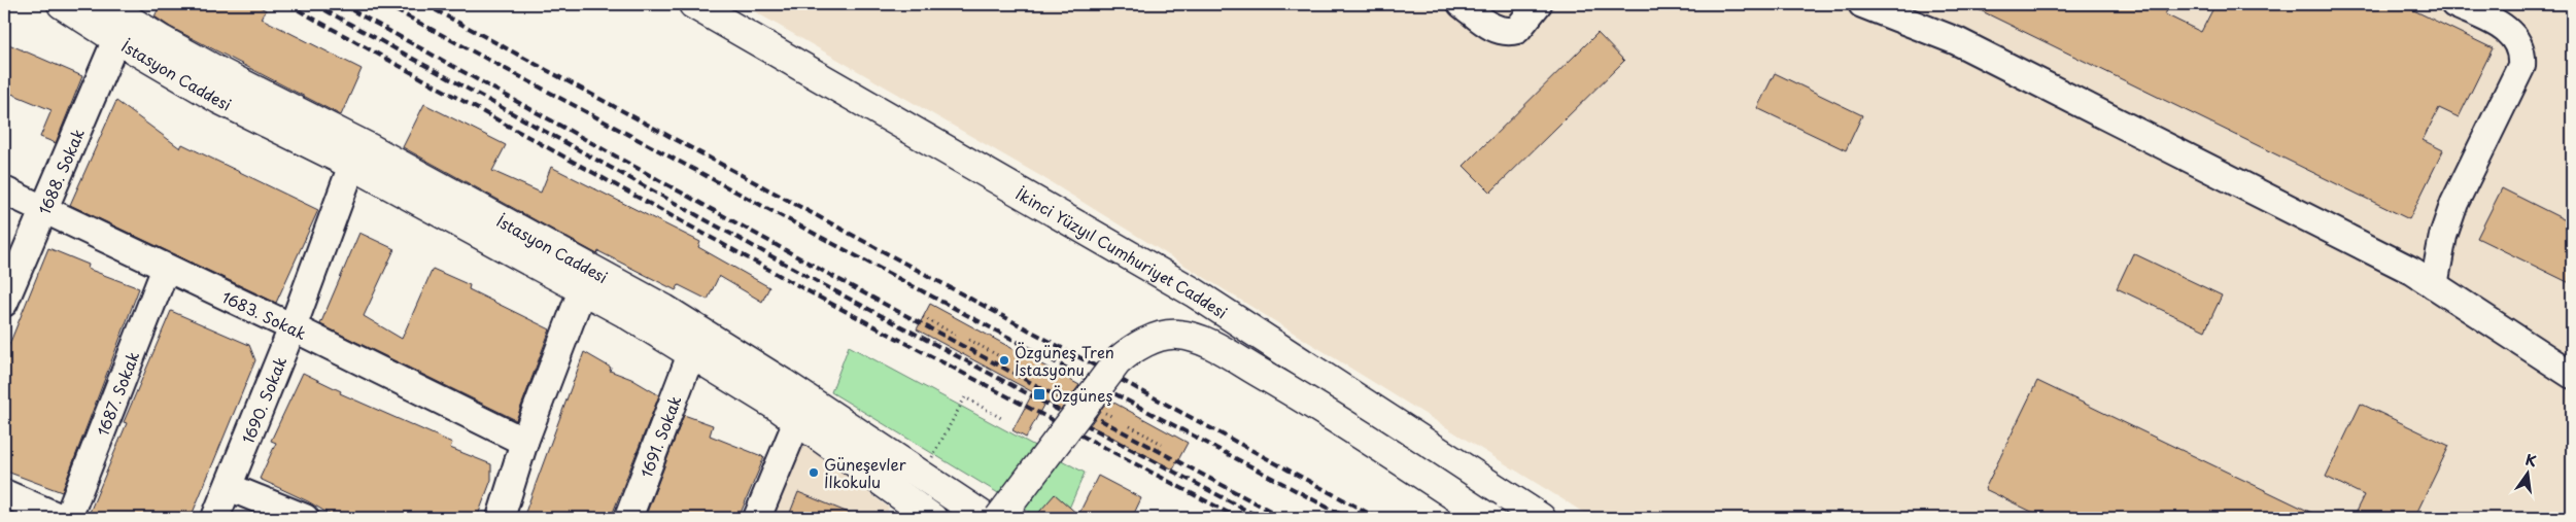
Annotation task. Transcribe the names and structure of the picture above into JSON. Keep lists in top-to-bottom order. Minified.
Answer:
{"streets":{"main road":["İstasyon Caddesi","İkinci Yüzyıl Cumhuriyet Caddesi"],"street":["1688. Sokak","1683. Sokak","1687. Sokak","1690. Sokak","1691. Sokak"]},"crossings":[["İstasyon Caddesi","1688. Sokak"],["İstasyon Caddesi","1690. Sokak"],["İstasyon Caddesi","1691. Sokak"],["1688. Sokak","1683. Sokak"],["1683. Sokak","1687. Sokak"],["1683. Sokak","1690. Sokak"]],"places":{"other":["Özgüneş Tren İstasyonu","Güneşevler İlkokulu"],"transit":["Özgüneş"]},"north":"top"}
